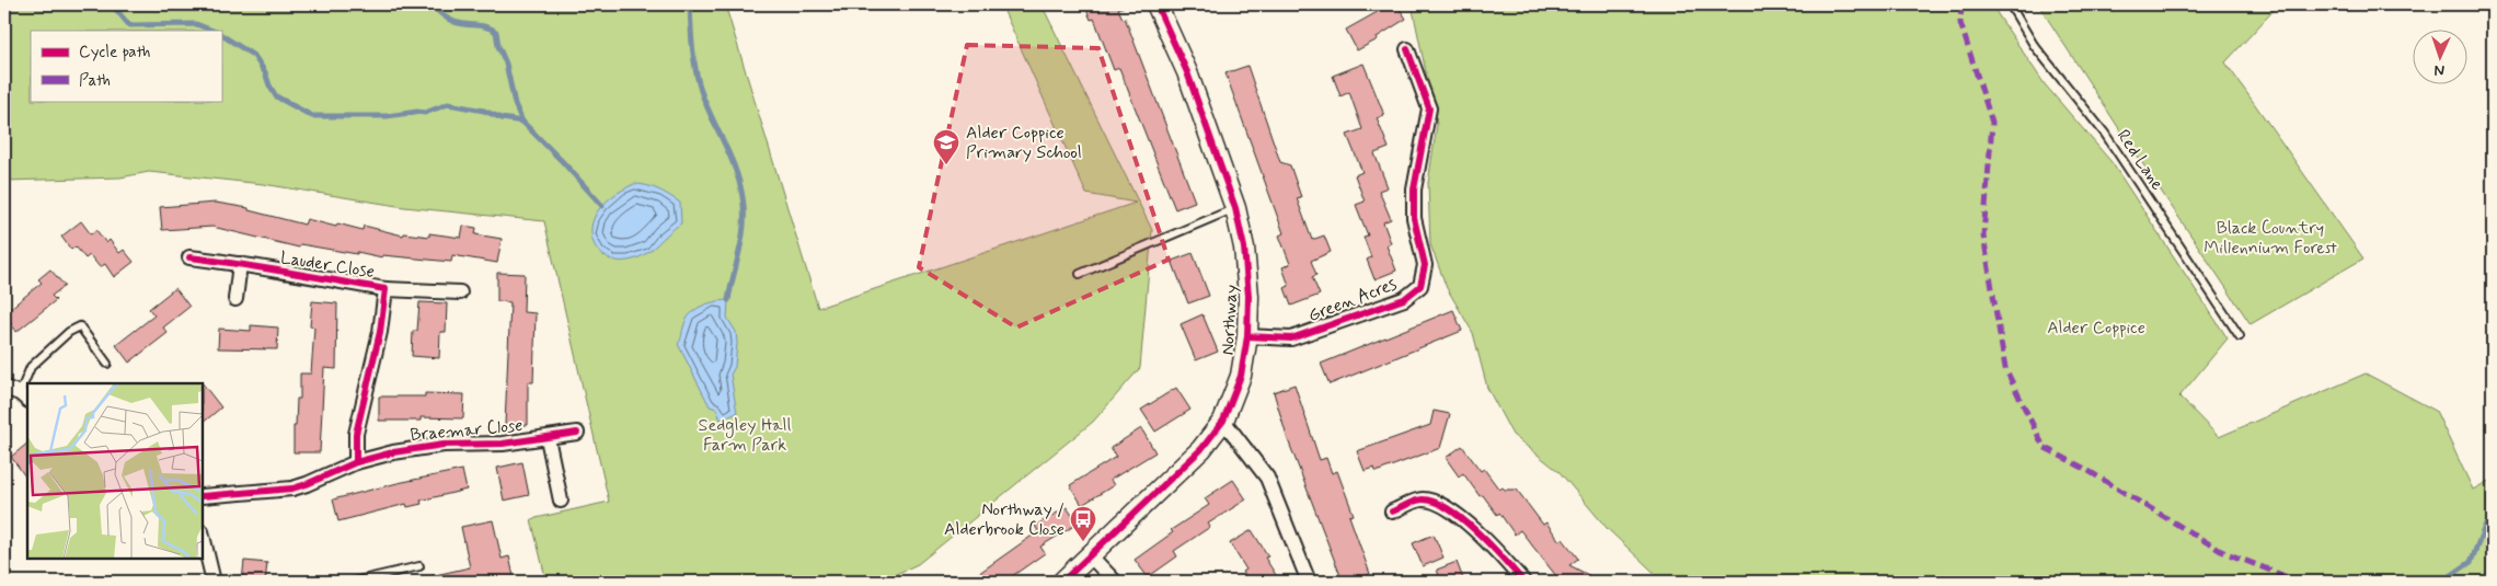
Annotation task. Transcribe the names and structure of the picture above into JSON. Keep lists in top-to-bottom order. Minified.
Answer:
{"streets":{"street":["Lauder Close","Green Acres","Northway","Braemar Close"],"lane":["Red Lane"]},"crossings":[["Lauder Close","Braemar Close"],["Green Acres","Northway"]],"parks":["Black Country Millennium Forest","Alder Coppice","Sedgley Hall Farm Park"],"places":{"school or university":["Alder Coppice Primary School"],"bus stop":["Northway / Alderbrook Close"]},"legend":["Cycle path","Path"],"north":"bottom"}
